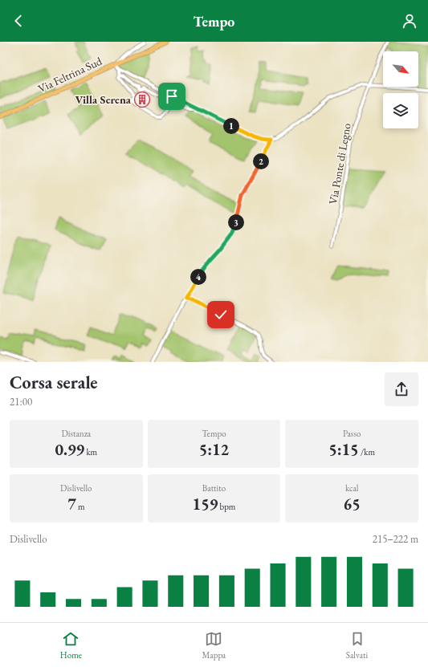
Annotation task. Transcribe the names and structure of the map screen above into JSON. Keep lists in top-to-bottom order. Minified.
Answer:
{"streets":{"main road":["Via Feltrina Sud"],"street":["Via Ponte di Legno"]},"places":{"building":["Villa Serena"]},"north":"bottom right","page":{"header":"Tempo","pins":["1","2","3","4"],"heading":["Corsa serale","21:00"],"stats":[["Distanza","0.99 km"],["Tempo","5:12"],["Passo","5:15 /km"],["Dislivello","7 m"],["Battito","159 bpm"],["kcal","65"]],"chart":["Dislivello","215–222 m"],"tabs":["Home","Mappa","Salvati"]}}
